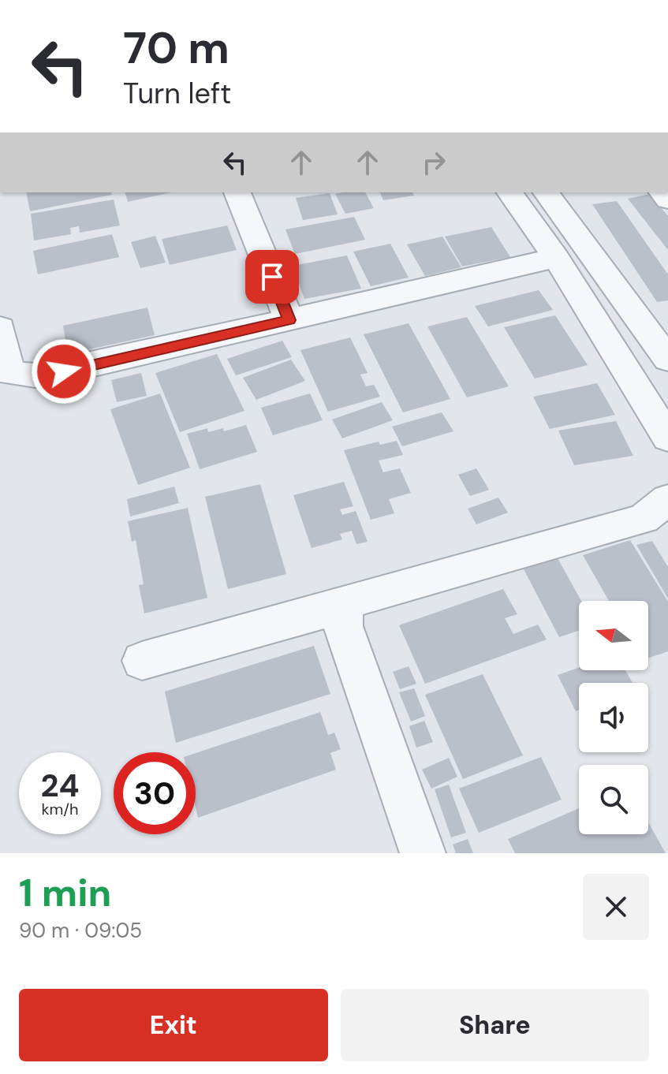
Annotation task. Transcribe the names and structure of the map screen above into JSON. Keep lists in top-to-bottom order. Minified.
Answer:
{"north":"left","page":{"turn":["70 m","Turn left"],"speed":"24 km/h","limit":"30","heading":["1 min","90 m · 09:05"],"buttons":["Exit","Share"]}}
